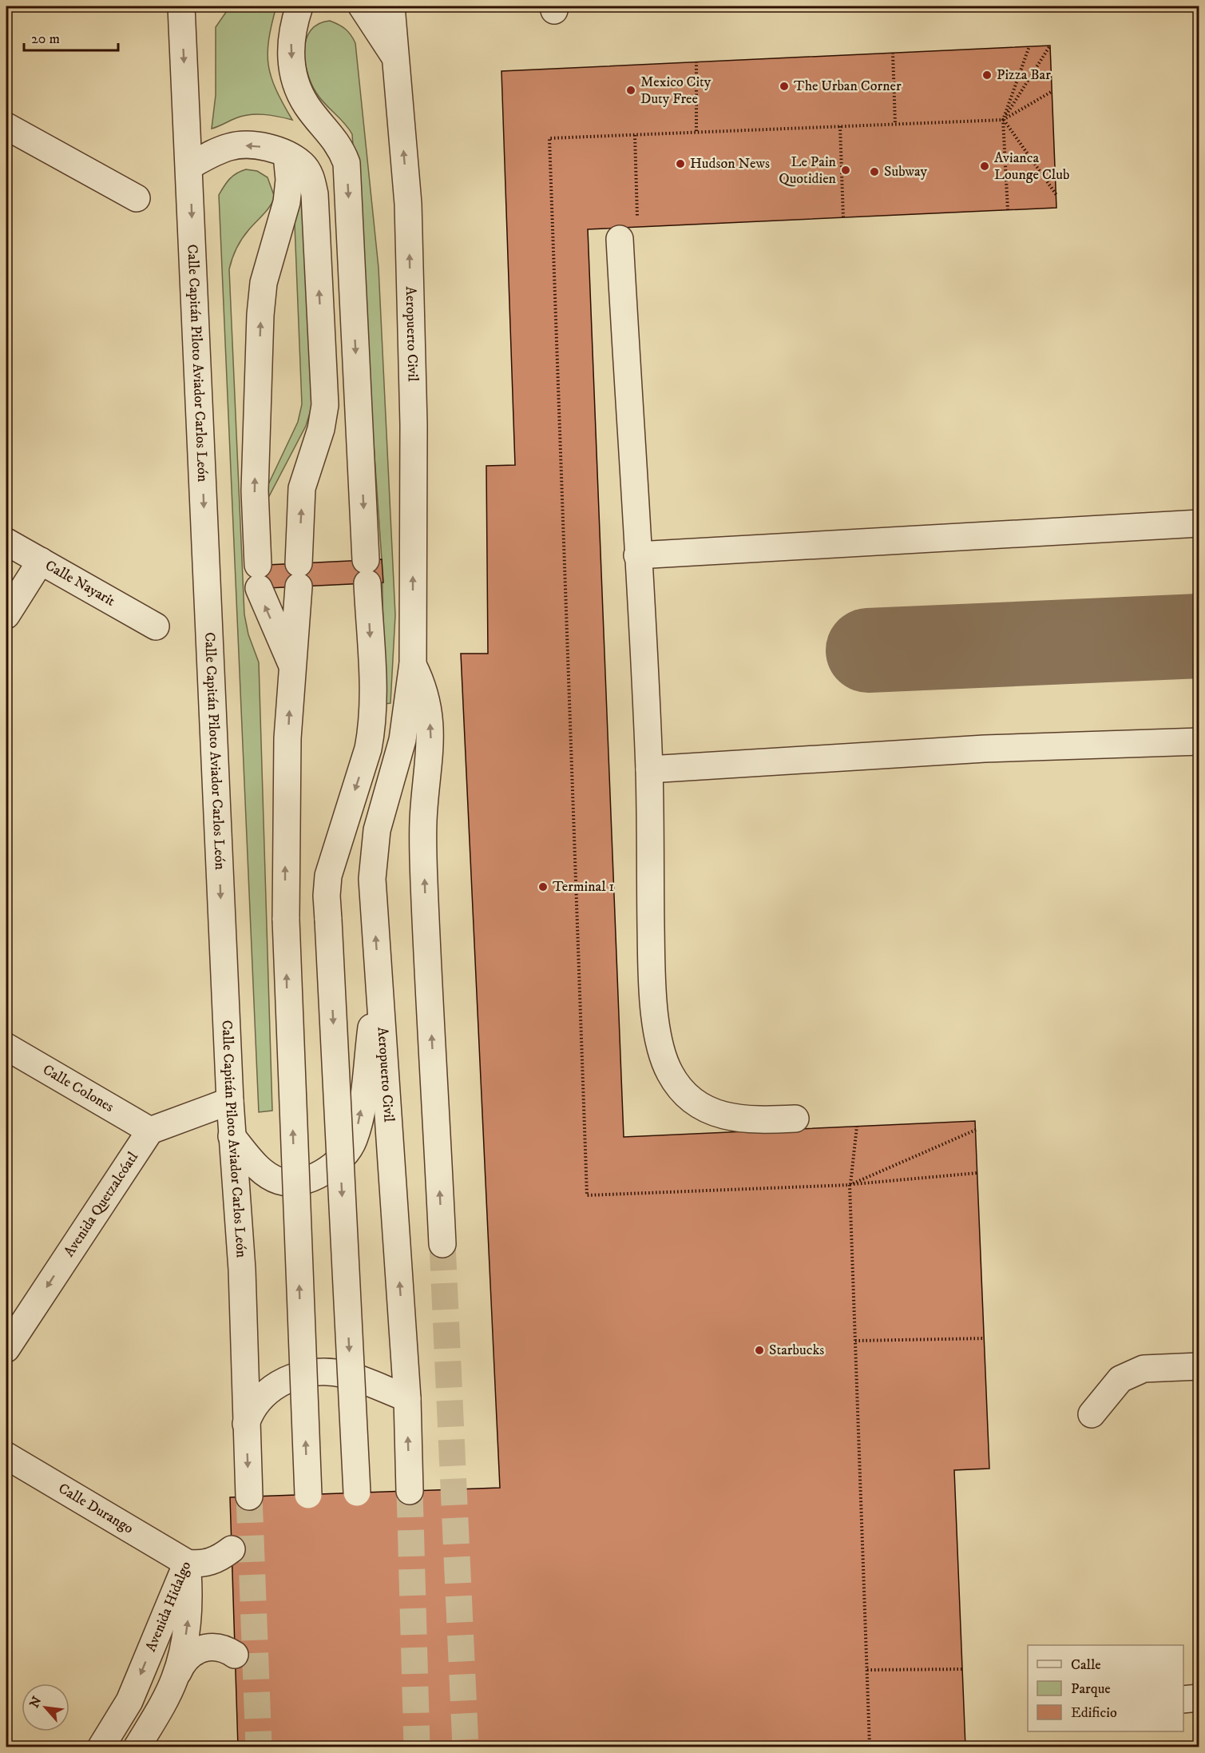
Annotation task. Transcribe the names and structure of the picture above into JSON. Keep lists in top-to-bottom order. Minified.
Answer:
{"streets":{"street":["Aeropuerto Civil","Calle Capitán Piloto Aviador Carlos León","Calle Nayarit","Calle Colones","Avenida Quetzalcóatl","Calle Durango","Avenida Hidalgo"]},"crossings":[["Calle Colones","Avenida Quetzalcóatl"],["Calle Durango","Avenida Hidalgo"]],"one_way":["Avenida Quetzalcóatl"],"places":["Pizza Bar","The Urban Corner","Mexico City Duty Free","Hudson News","Avianca Lounge Club","Le Pain Quotidien","Subway","Terminal 1","Starbucks"],"legend":["Calle","Parque","Edificio"],"scale_bar":"20 m","north":"top left"}
